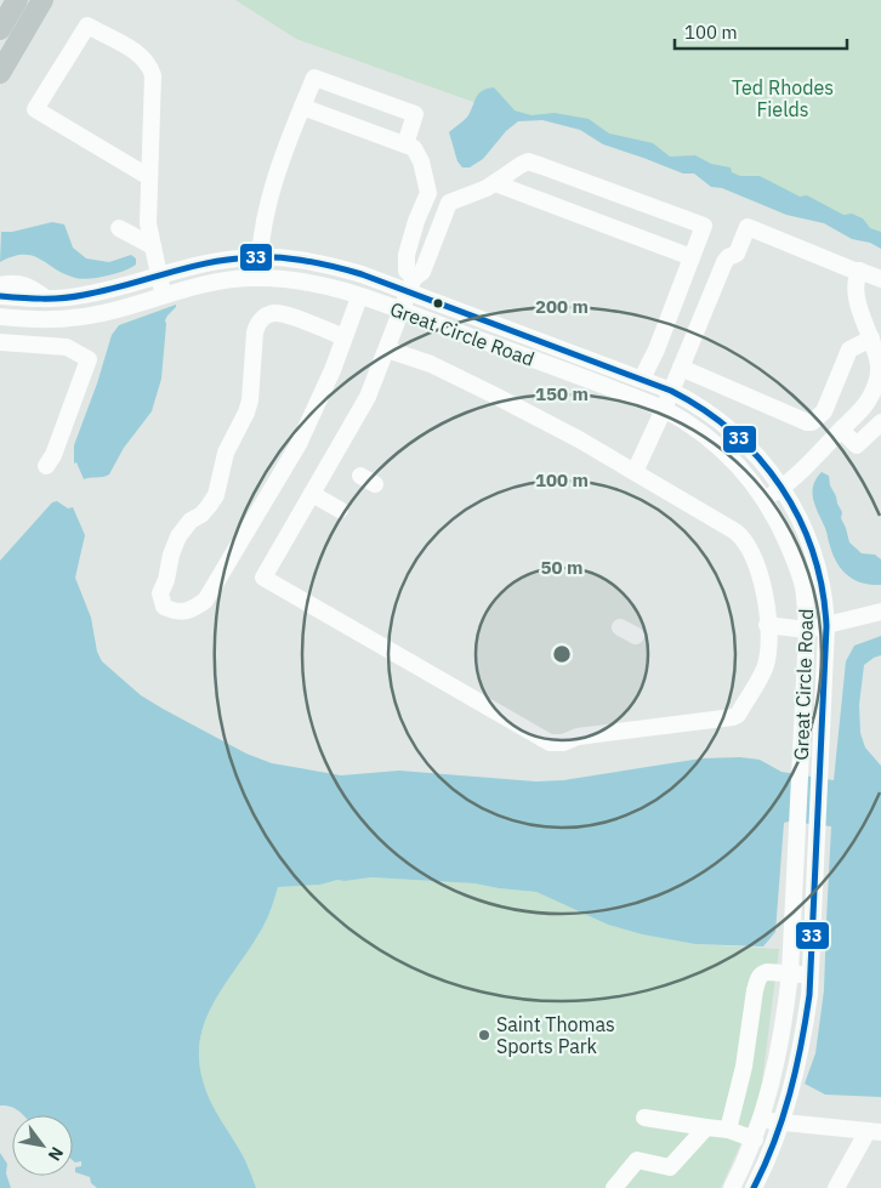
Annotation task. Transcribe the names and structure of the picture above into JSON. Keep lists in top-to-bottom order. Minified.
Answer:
{"streets":{"street":["Great Circle Road"]},"parks":["Ted Rhodes Fields"],"places":["Saint Thomas Sports Park"],"lines":["transit line 33"],"scale_bar":"100 m","north":"bottom right","rings":["200 m","150 m","100 m","50 m"]}
